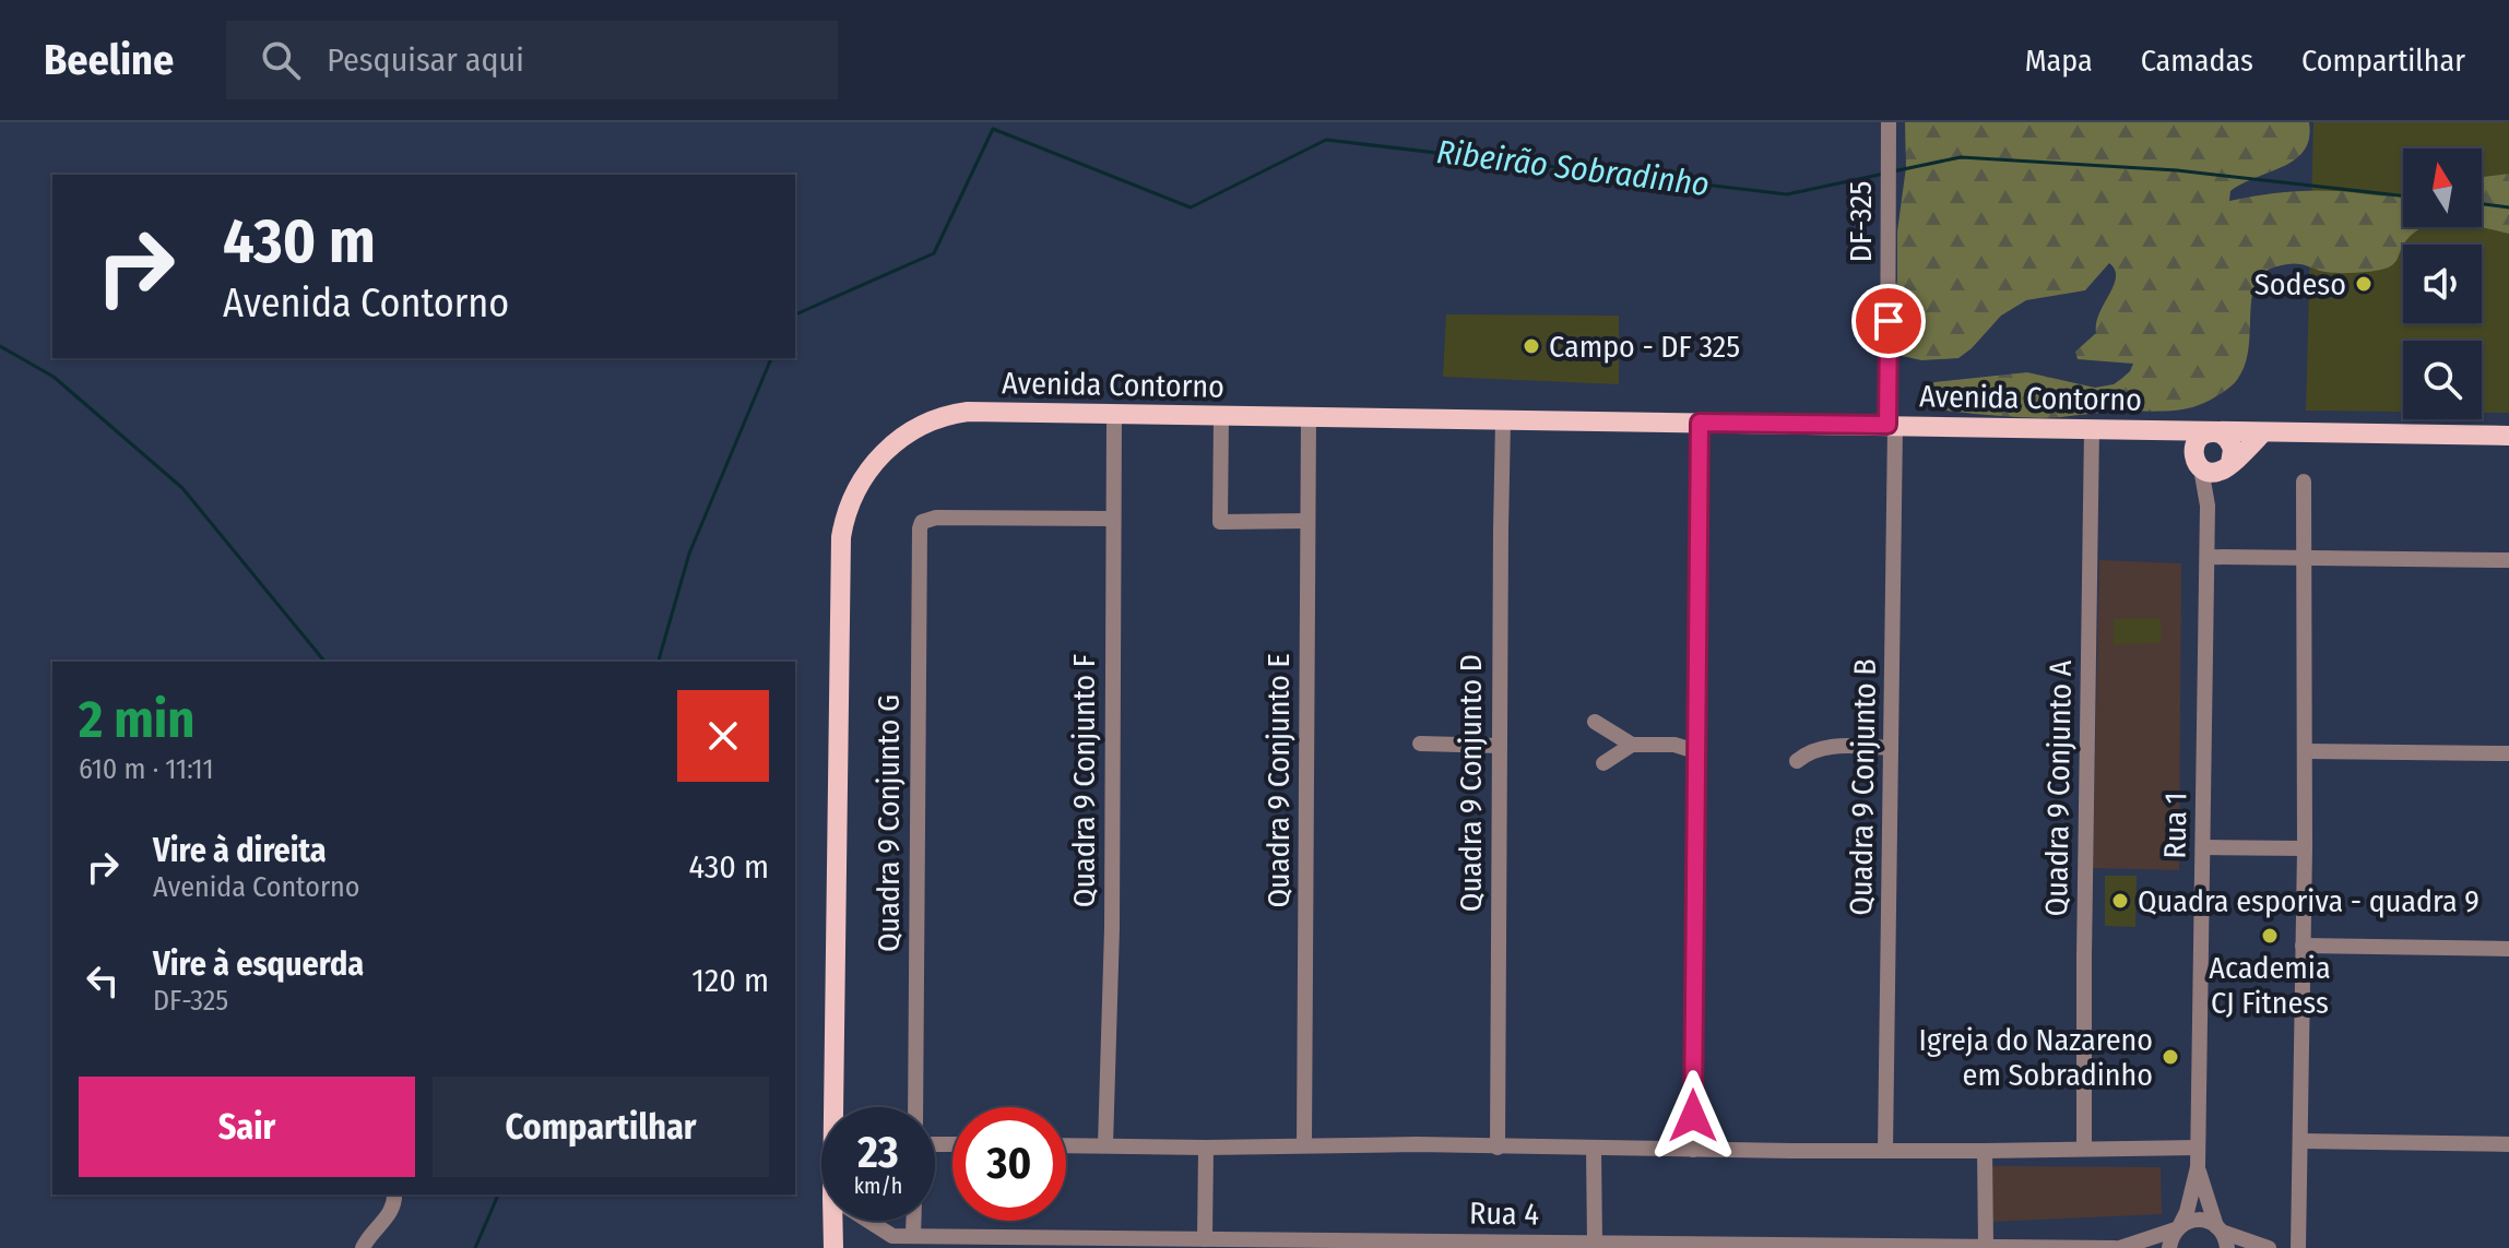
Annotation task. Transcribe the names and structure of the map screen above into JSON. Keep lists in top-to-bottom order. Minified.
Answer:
{"streets":{"main road":["Avenida Contorno"],"street":["DF-325","Quadra 9 Conjunto F","Quadra 9 Conjunto E","Quadra 9 Conjunto D","Quadra 9 Conjunto B","Quadra 9 Conjunto A","Quadra 9 Conjunto G","Rua 1","Rua 4"]},"crossings":[["DF-325","Avenida Contorno"],["DF-325","Quadra 9 Conjunto B"],["Avenida Contorno","Quadra 9 Conjunto F"],["Avenida Contorno","Quadra 9 Conjunto E"],["Avenida Contorno","Quadra 9 Conjunto D"],["Avenida Contorno","Quadra 9 Conjunto B"],["Avenida Contorno","Quadra 9 Conjunto A"],["Avenida Contorno","Rua 1"],["Quadra 9 Conjunto F","Quadra 9 Conjunto G"]],"water":["Ribeirão Sobradinho"],"places":["Sodeso","Campo - DF 325","Quadra esporiva - quadra 9","Academia CJ Fitness","Igreja do Nazareno em Sobradinho"],"north":"top","page":{"header":"Beeline","search":"Pesquisar aqui","nav":["Mapa","Camadas","Compartilhar"],"turn":["430 m","Avenida Contorno"],"heading":["2 min","610 m · 11:11"],"list":[{"name":"Vire à direita","note":"Avenida Contorno","value":"430 m"},{"name":"Vire à esquerda","note":"DF-325","value":"120 m"}],"buttons":["Sair","Compartilhar"],"speed":"23 km/h","limit":"30"}}
